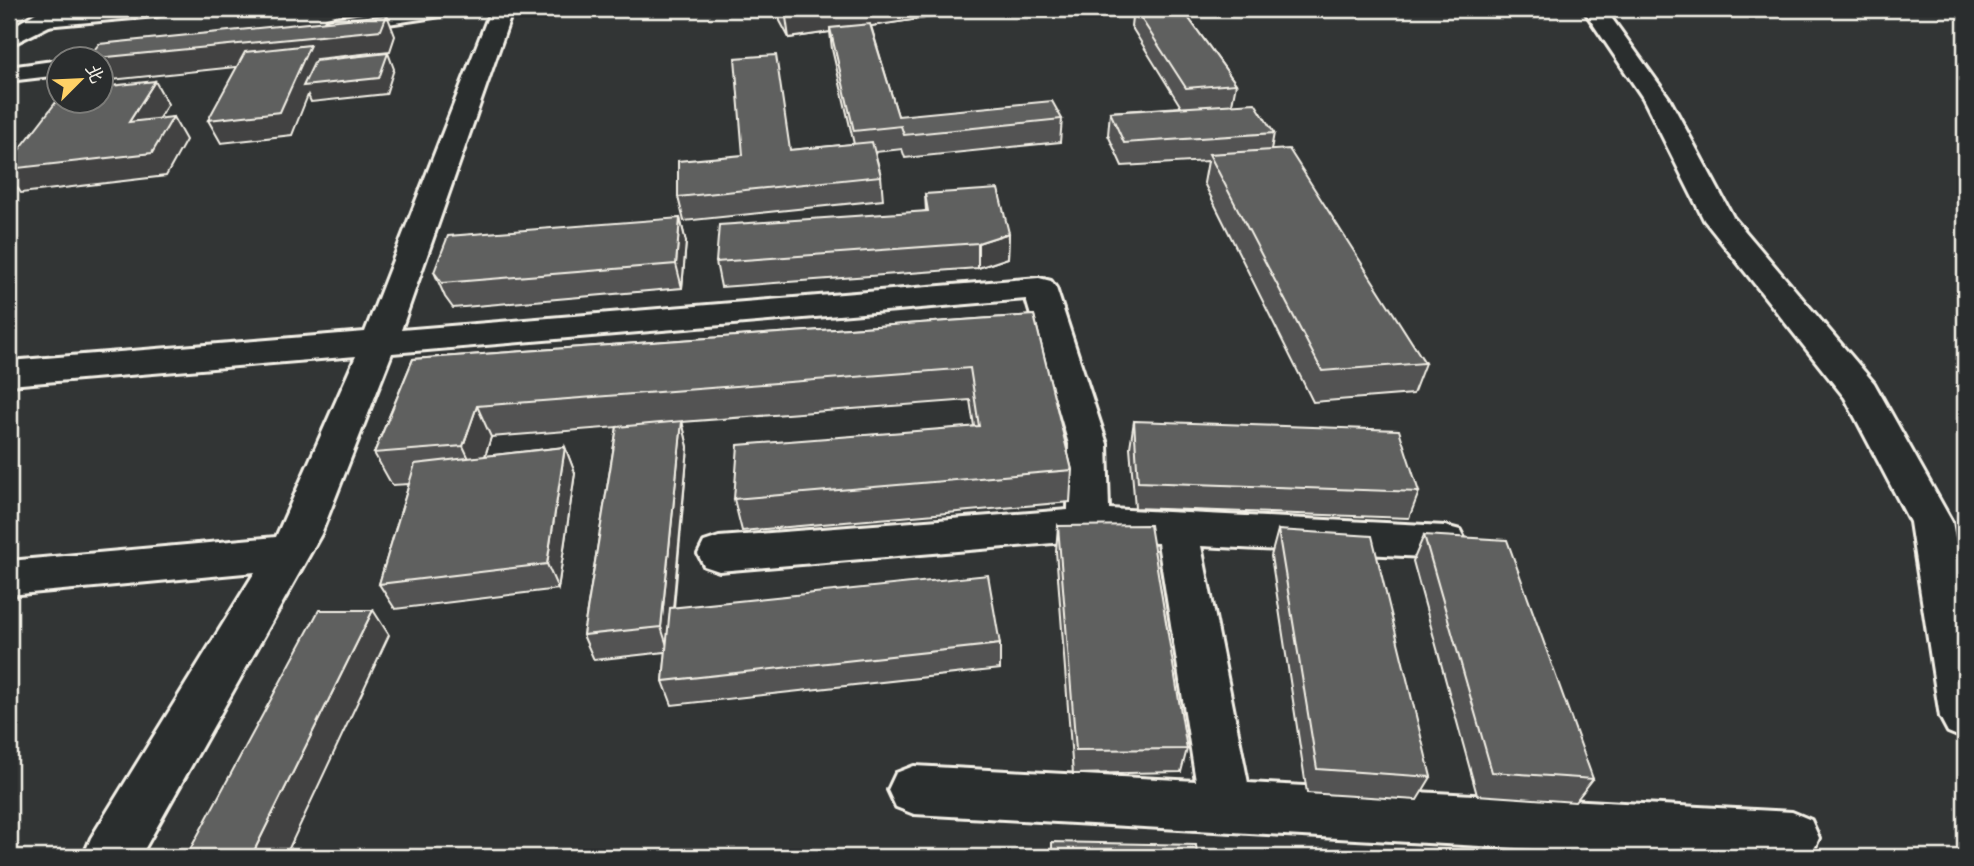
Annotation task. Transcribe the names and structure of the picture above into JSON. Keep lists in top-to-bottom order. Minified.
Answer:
{"north":"top right"}
